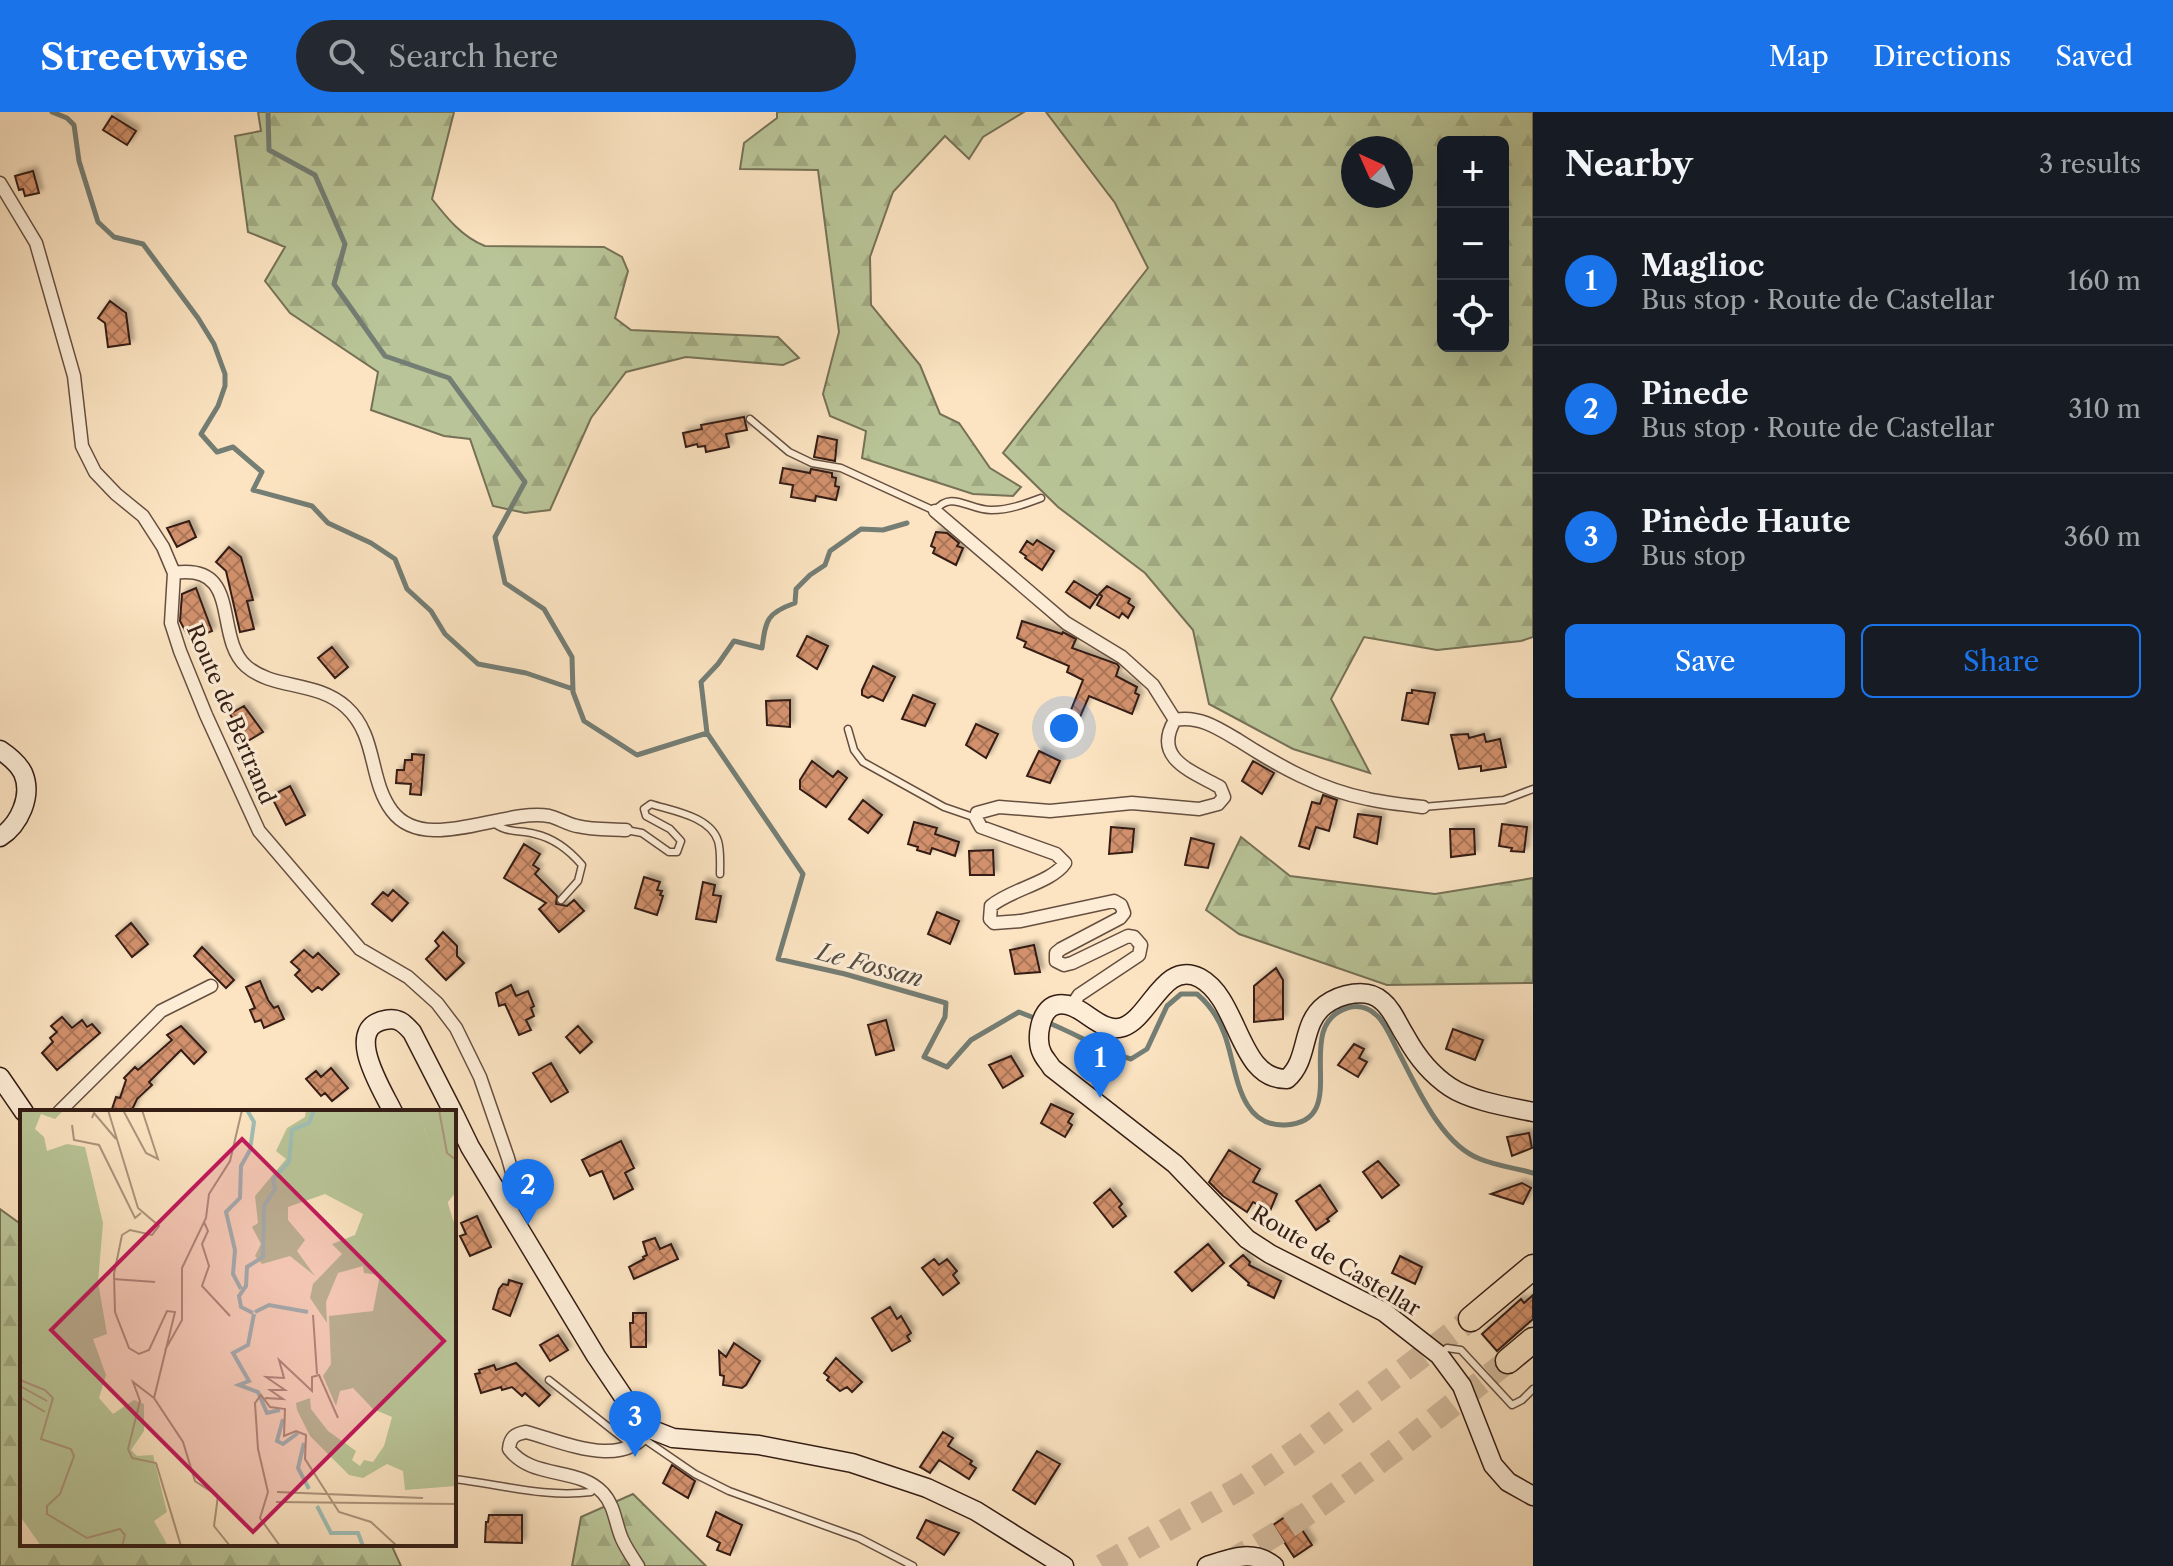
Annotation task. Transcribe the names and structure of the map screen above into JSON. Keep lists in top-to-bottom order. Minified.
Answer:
{"streets":{"street":["Route de Bertrand","Route de Castellar"]},"water":["Le Fossan"],"north":"top left","page":{"header":"Streetwise","search":"Search here","nav":["Map","Directions","Saved"],"heading":["Nearby","3 results"],"map_buttons":["+","−"],"list":[{"mark":"1","name":"Maglioc","note":"Bus stop · Route de Castellar","value":"160 m"},{"mark":"2","name":"Pinede","note":"Bus stop · Route de Castellar","value":"310 m"},{"mark":"3","name":"Pinède Haute","note":"Bus stop","value":"360 m"}],"buttons":["Save","Share"],"pins":["1","2","3"]}}
